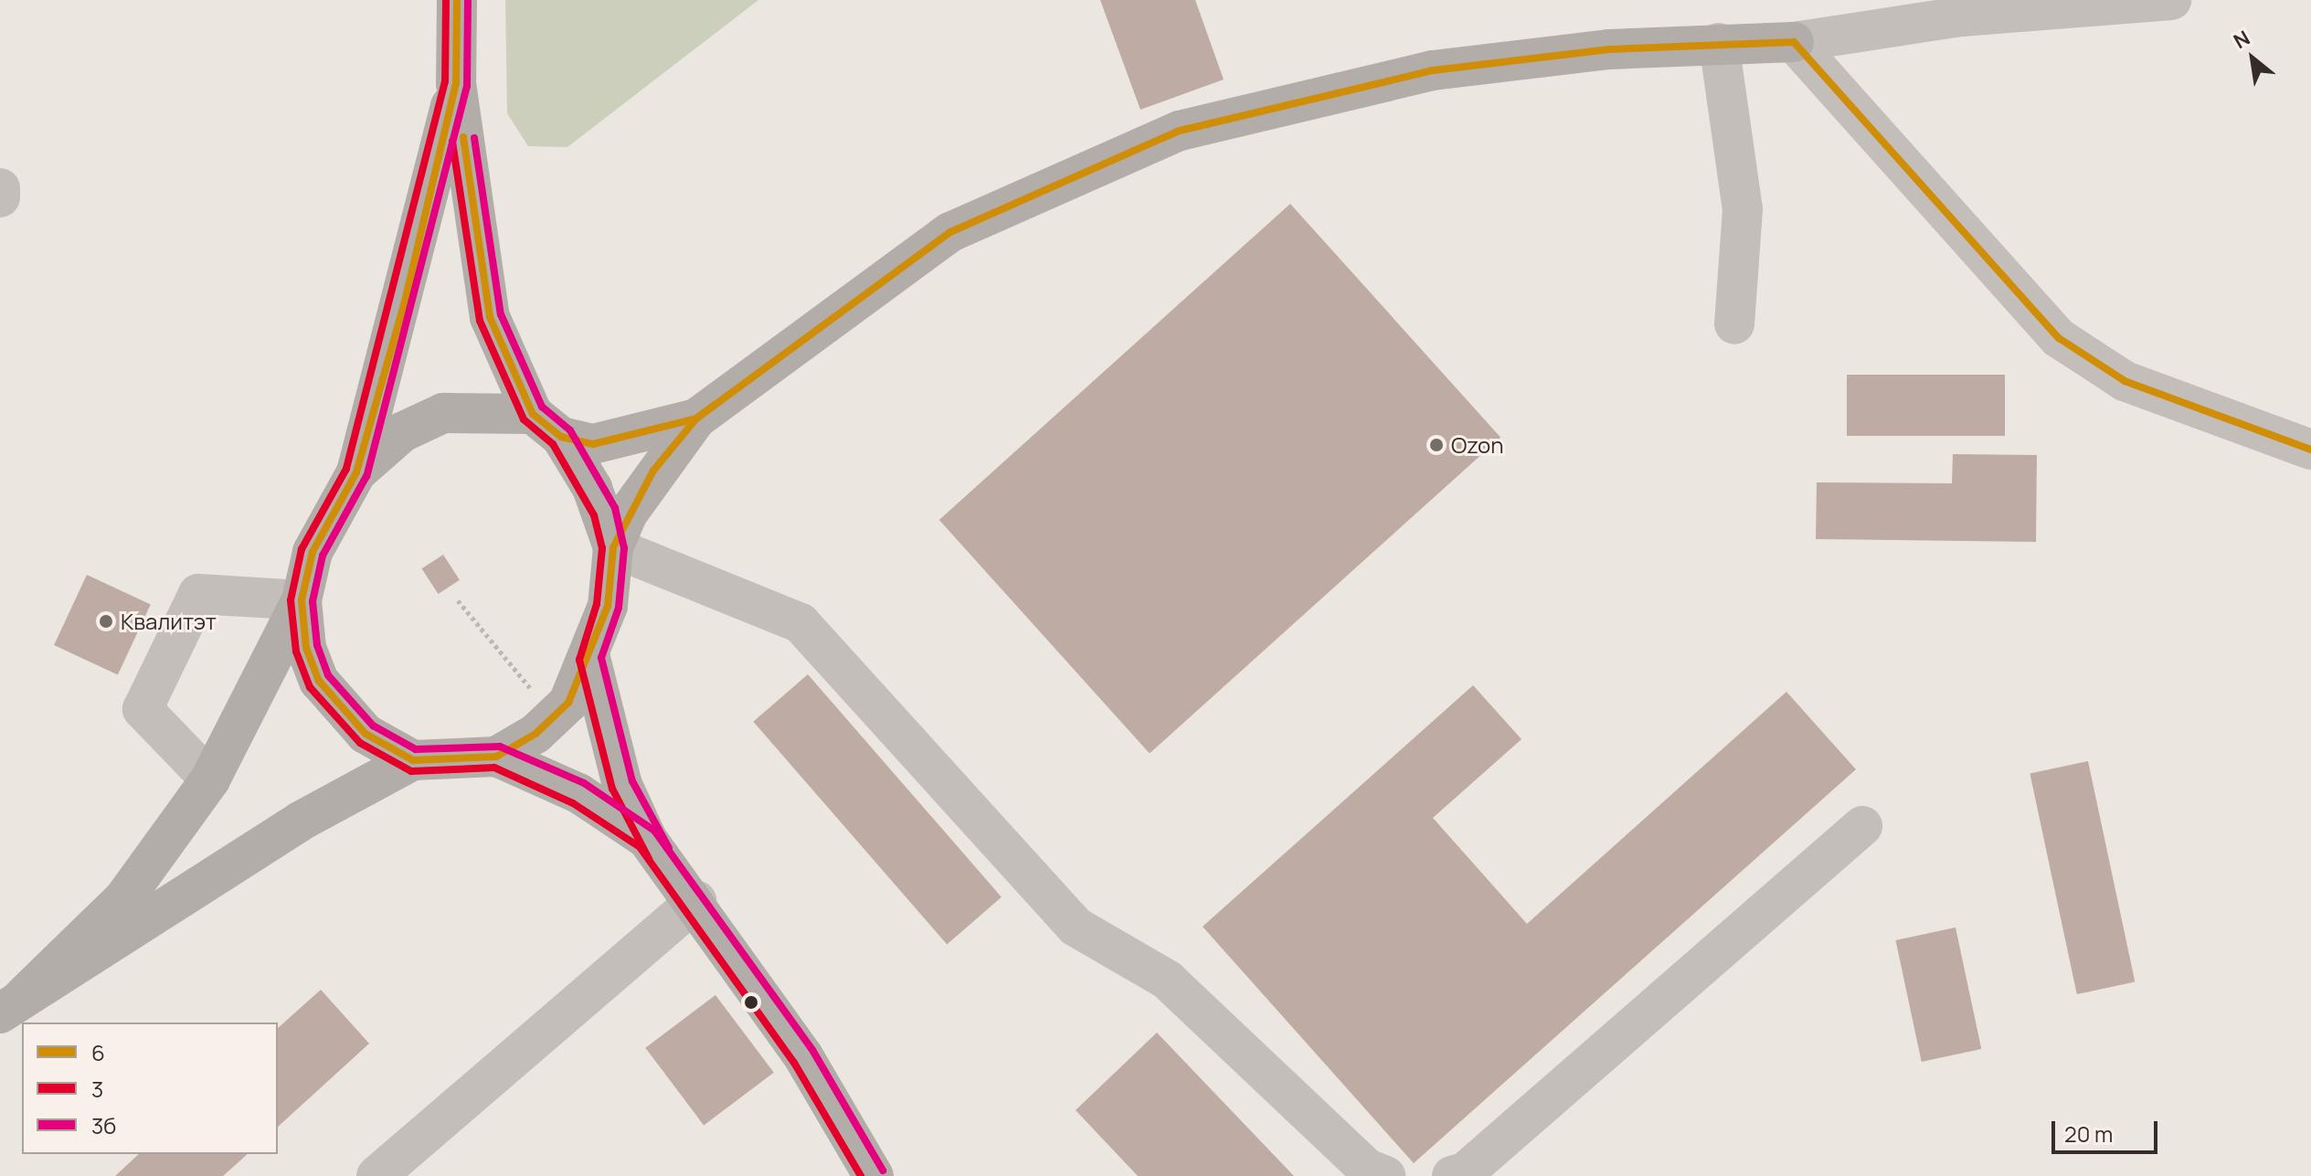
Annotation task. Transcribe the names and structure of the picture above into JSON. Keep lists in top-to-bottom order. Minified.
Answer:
{"places":["Ozon","Квалитэт"],"lines":["transit line 6","transit line 3","transit line 3б"],"legend":["6","3","3б"],"scale_bar":"20 m","north":"top left"}
